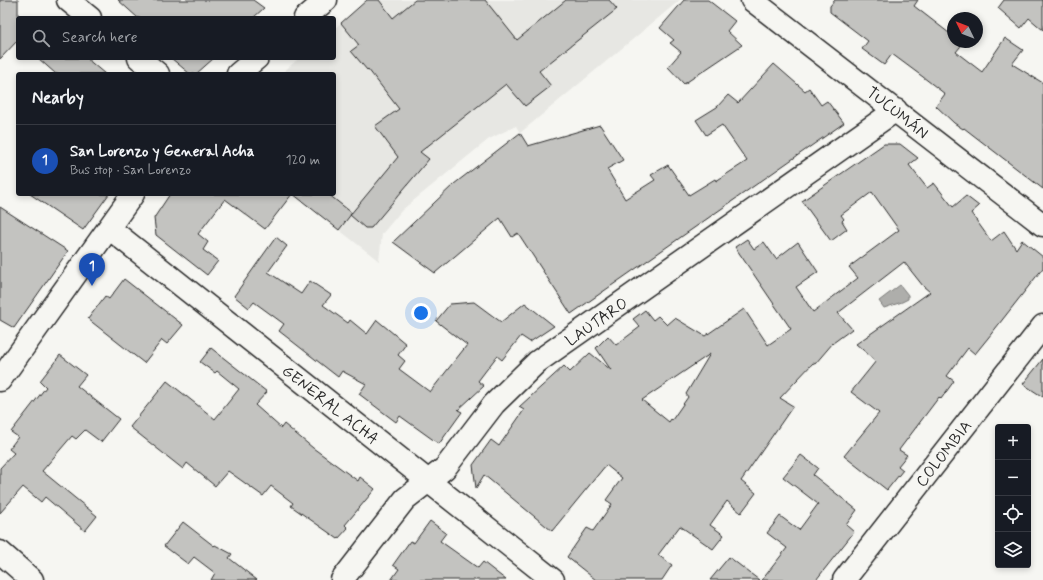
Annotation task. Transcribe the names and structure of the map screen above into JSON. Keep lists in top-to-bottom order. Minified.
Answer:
{"streets":{"street":["TUCUMÁN","LAUTARO","GENERAL ACHA","COLOMBIA"]},"crossings":[["TUCUMÁN","LAUTARO"],["LAUTARO","GENERAL ACHA"]],"north":"top left","page":{"search":"Search here","heading":"Nearby","list":[{"mark":"1","name":"San Lorenzo y General Acha","note":"Bus stop · San Lorenzo","value":"120 m"}],"pins":"1","map_buttons":["+","−"]}}
